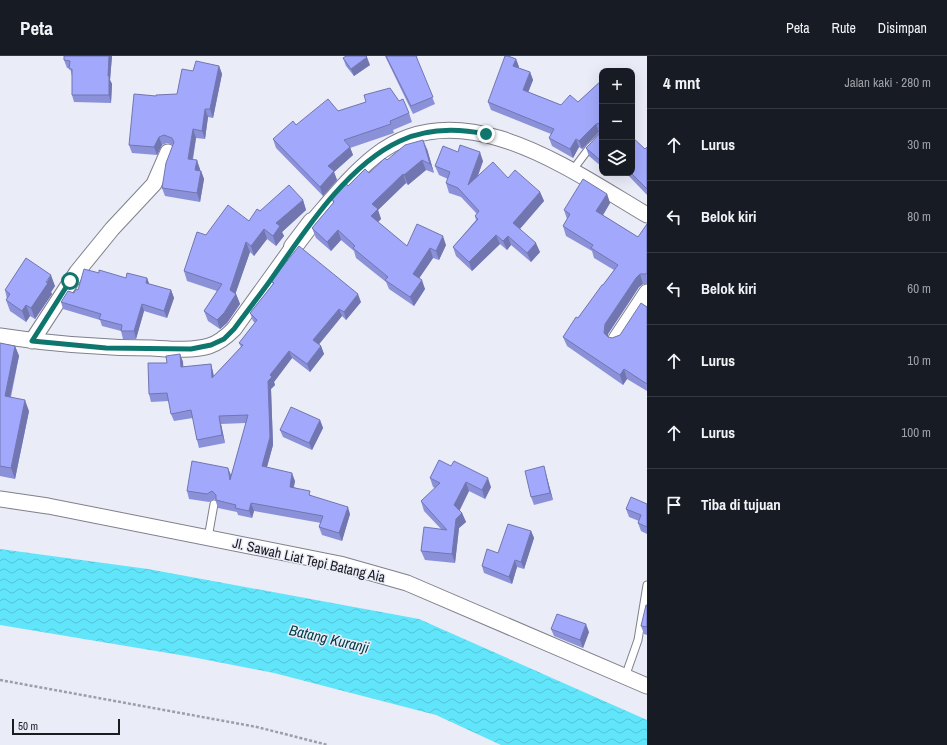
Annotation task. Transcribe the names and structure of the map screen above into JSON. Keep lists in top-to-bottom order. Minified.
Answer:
{"streets":{"street":["Jl. Sawah Liat Tepi Batang Aia"]},"water":["Batang Kuranji"],"scale_bar":"50 m","page":{"header":"Peta","nav":["Peta","Rute","Disimpan"],"heading":["4 mnt","Jalan kaki · 280 m"],"map_buttons":["+","−"],"list":[["Lurus","30 m"],["Belok kiri","80 m"],["Belok kiri","60 m"],["Lurus","10 m"],["Lurus","100 m"],"Tiba di tujuan"],"scale":"50 m"}}
